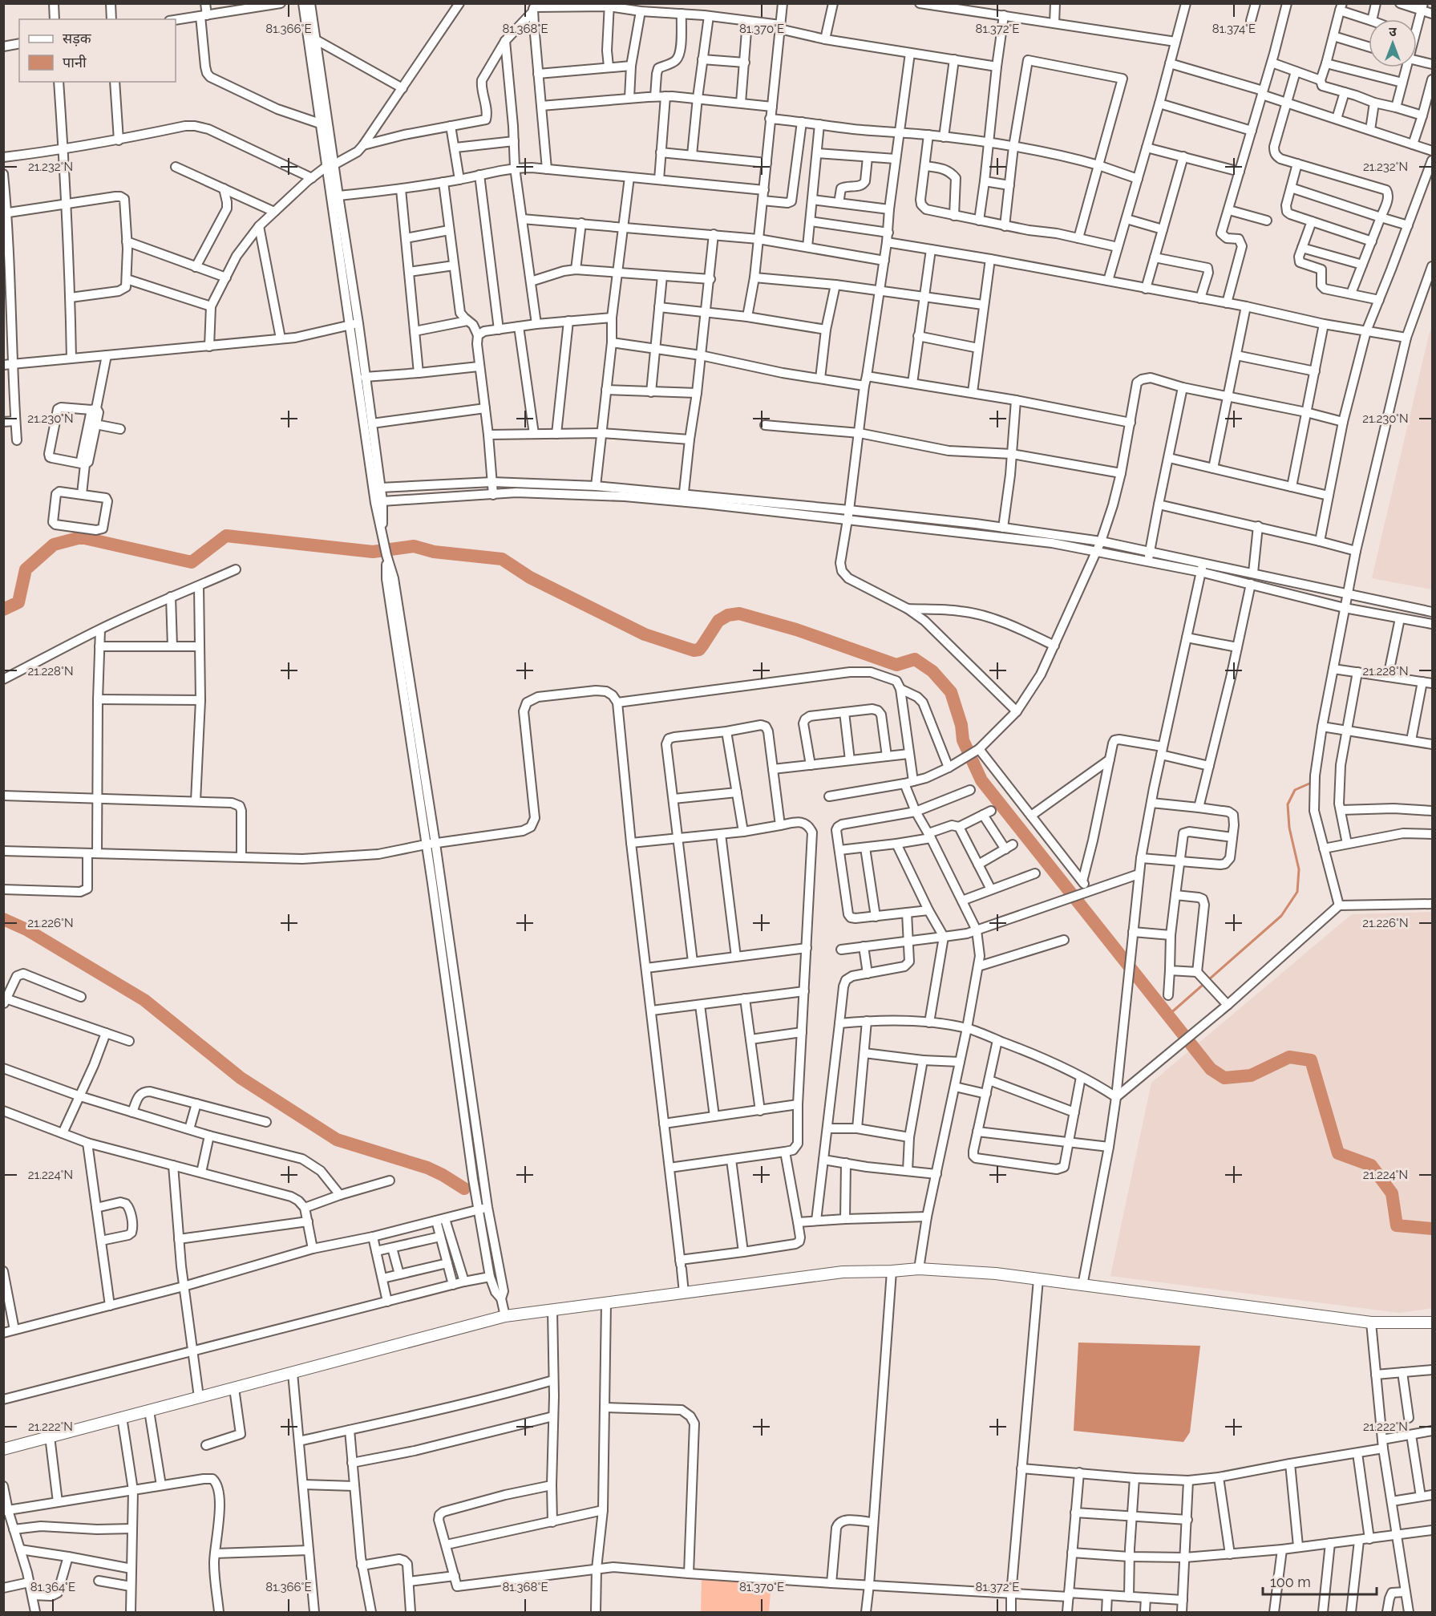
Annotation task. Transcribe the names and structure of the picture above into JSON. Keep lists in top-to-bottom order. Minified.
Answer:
{"legend":["सड़क","पानी"],"scale_bar":"100 m","north":"top","coordinates":["81.366°E","81.368°E","81.370°E","81.372°E","81.374°E","21.232°N","21.230°N","21.228°N","21.226°N","21.224°N","21.222°N","81.364°E"]}
